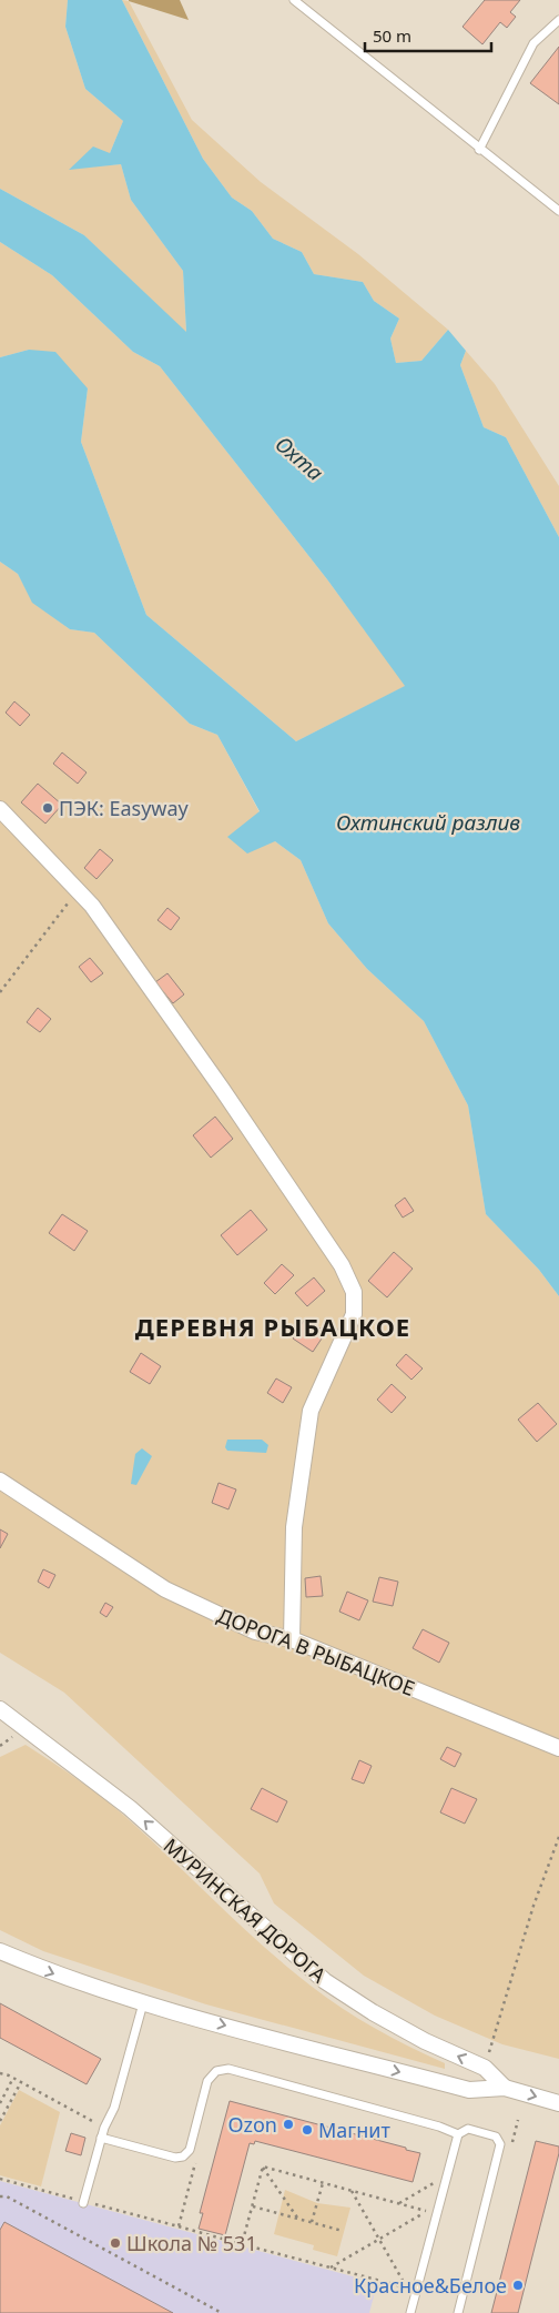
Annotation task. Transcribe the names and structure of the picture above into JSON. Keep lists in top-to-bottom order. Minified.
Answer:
{"streets":{"street":["ДОРОГА В РЫБАЦКОЕ","МУРИНСКАЯ ДОРОГА"]},"districts":["ДЕРЕВНЯ РЫБАЦКОЕ"],"water":["Охта","Охтинский разлив"],"places":["ПЭК: Easyway","Ozon","Магнит","Школа № 531","Красное&Белое"],"scale_bar":"50 m"}
